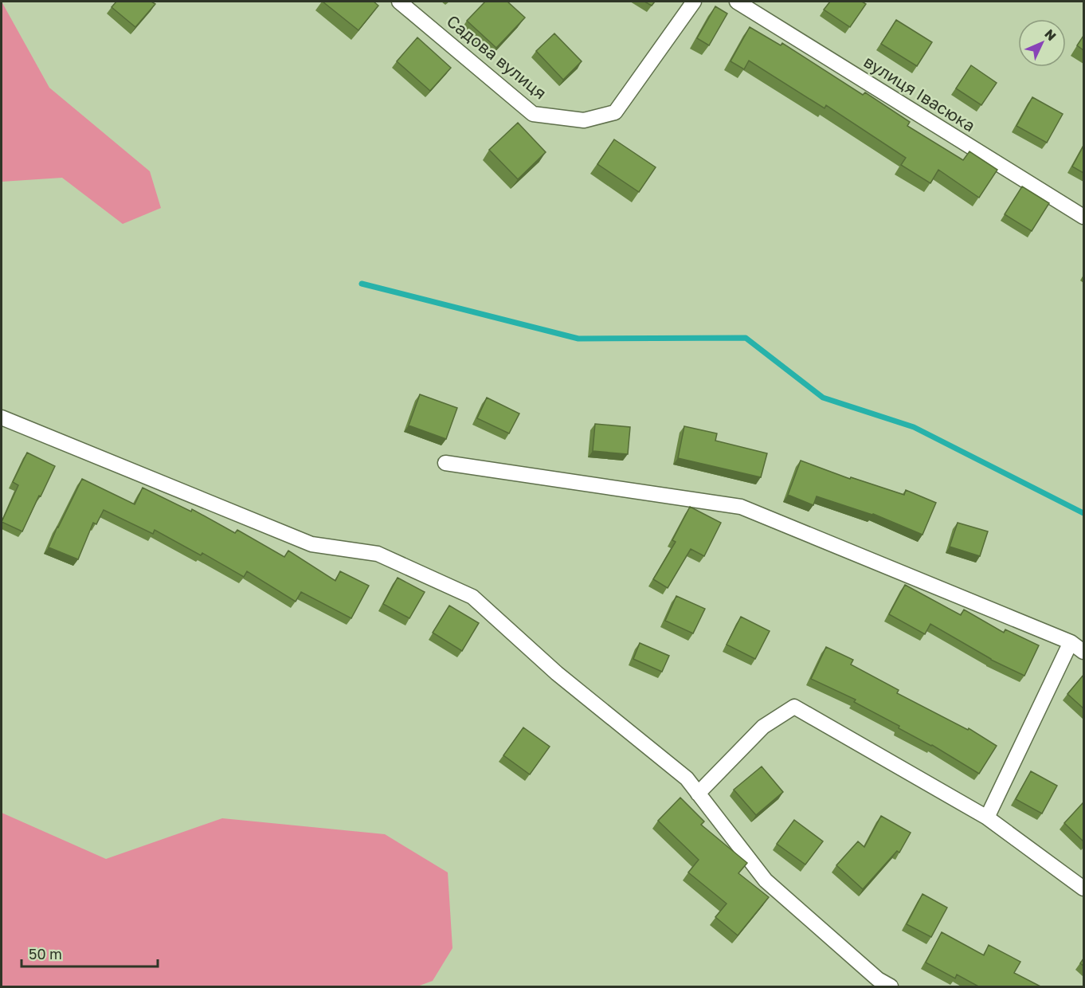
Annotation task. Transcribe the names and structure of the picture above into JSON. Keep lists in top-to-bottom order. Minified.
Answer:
{"streets":{"street":["Садова вулиця","вулиця Івасюка"]},"scale_bar":"50 m","north":"top right"}
